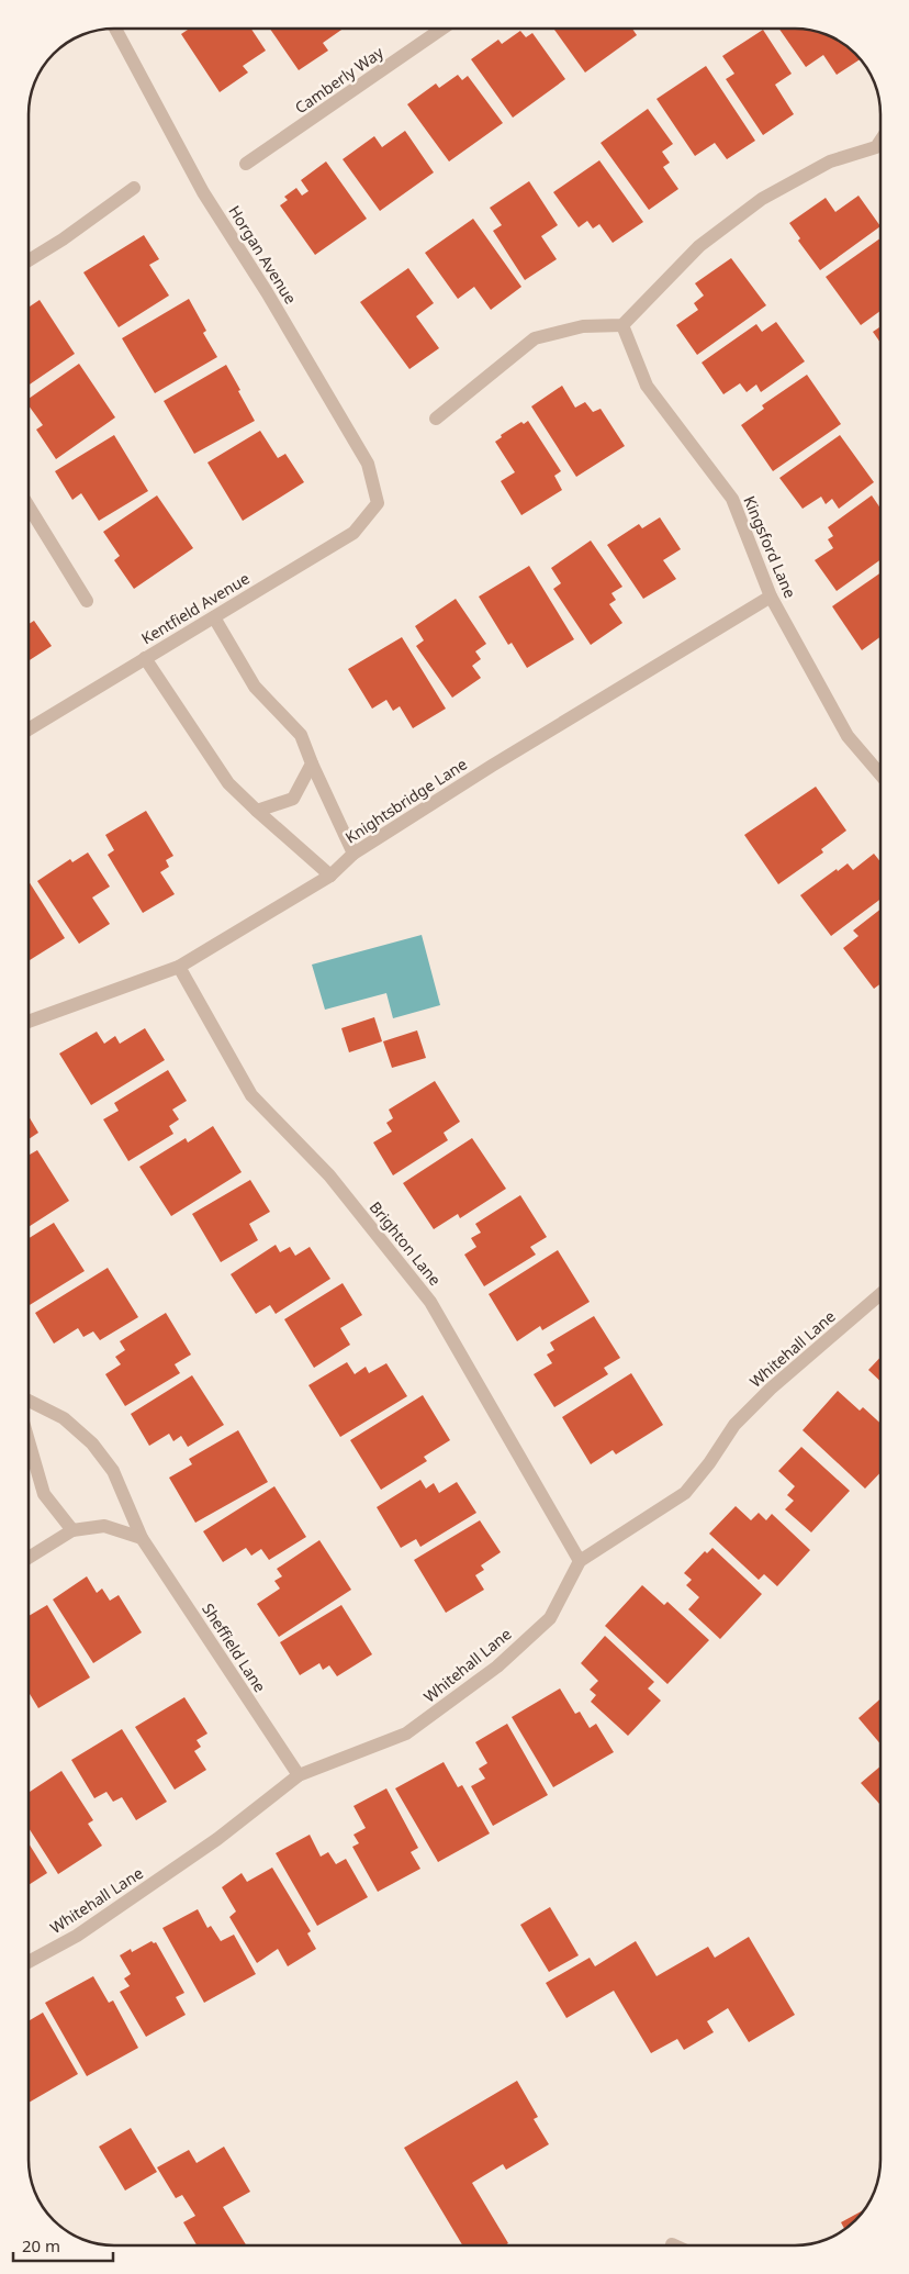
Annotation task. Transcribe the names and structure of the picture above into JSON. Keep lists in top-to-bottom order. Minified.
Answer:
{"streets":{"street":["Camberly Way","Horgan Avenue","Kingsford Lane","Kentfield Avenue","Knightsbridge Lane","Brighton Lane","Whitehall Lane","Sheffield Lane"]},"crossings":[["Horgan Avenue","Kentfield Avenue"],["Kingsford Lane","Knightsbridge Lane"],["Knightsbridge Lane","Brighton Lane"],["Brighton Lane","Whitehall Lane"],["Whitehall Lane","Sheffield Lane"]],"scale_bar":"20 m"}
